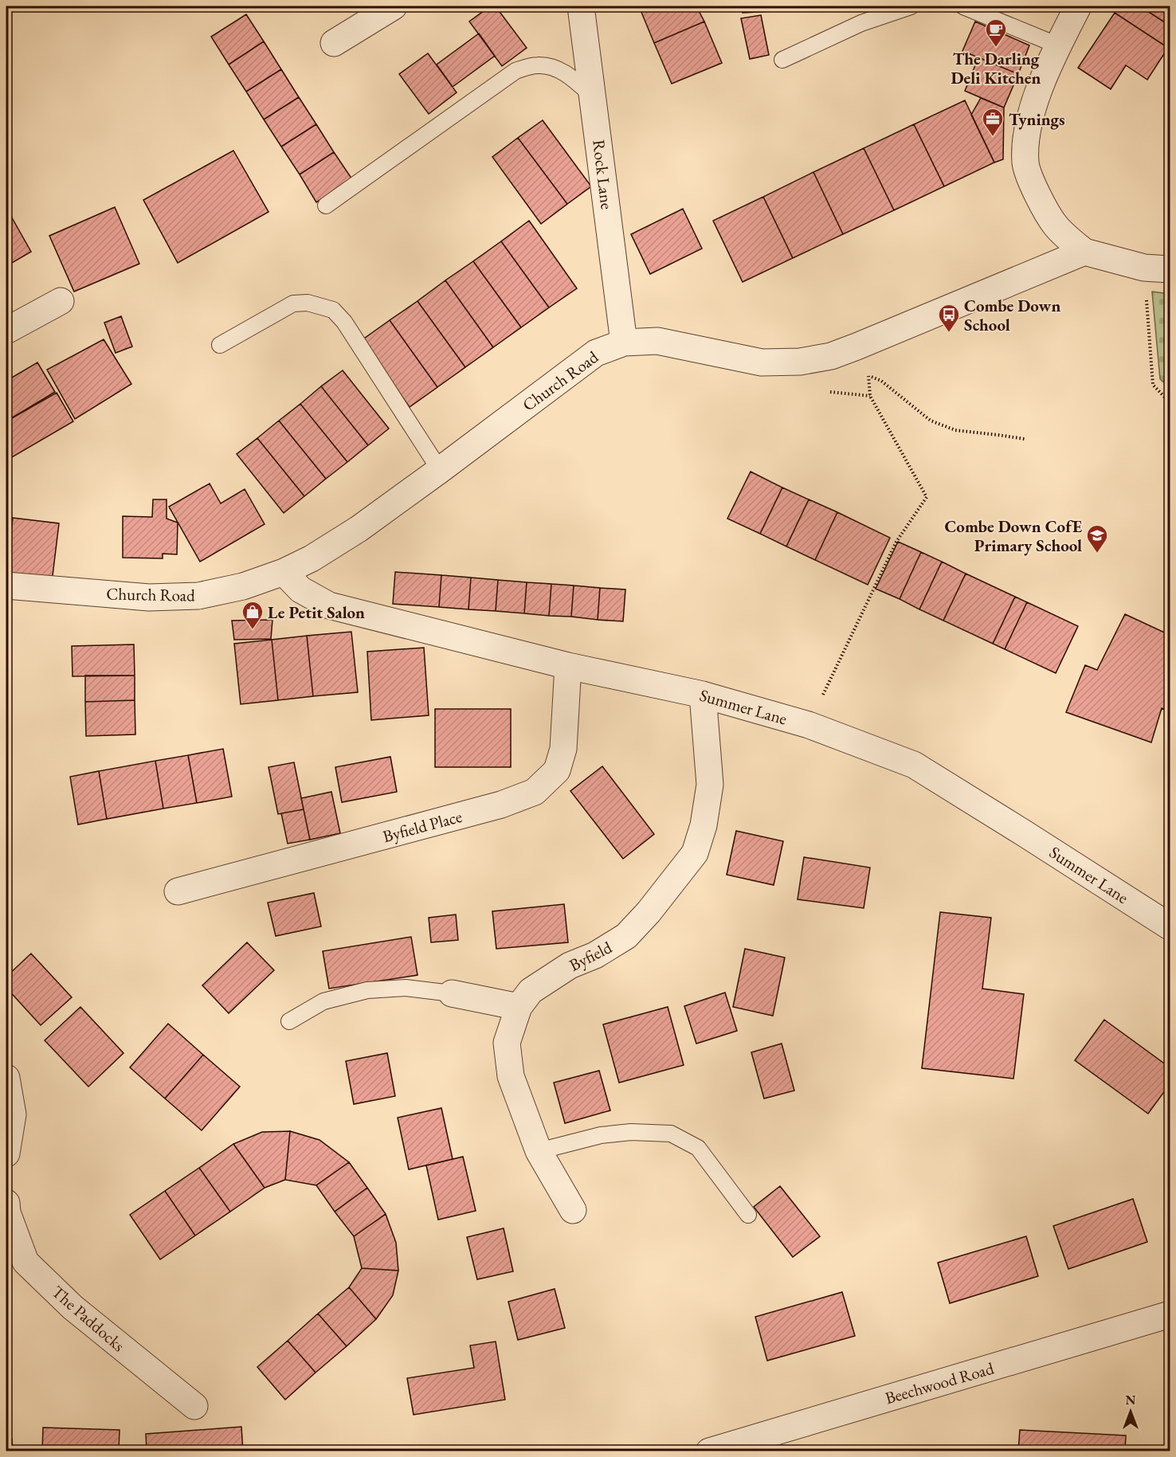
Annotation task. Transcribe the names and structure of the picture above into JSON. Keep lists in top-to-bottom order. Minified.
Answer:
{"streets":{"street":["Rock Lane","Church Road","Summer Lane","Byfield Place","Byfield","The Paddocks","Beechwood Road"]},"crossings":[["Rock Lane","Church Road"],["Church Road","Summer Lane"],["Summer Lane","Byfield Place"],["Summer Lane","Byfield"]],"places":{"cafe":["The Darling Deli Kitchen"],"office":["Tynings"],"bus stop":["Combe Down School"],"school or university":["Combe Down CofE Primary School"],"shop":["Le Petit Salon"]},"north":"top"}
